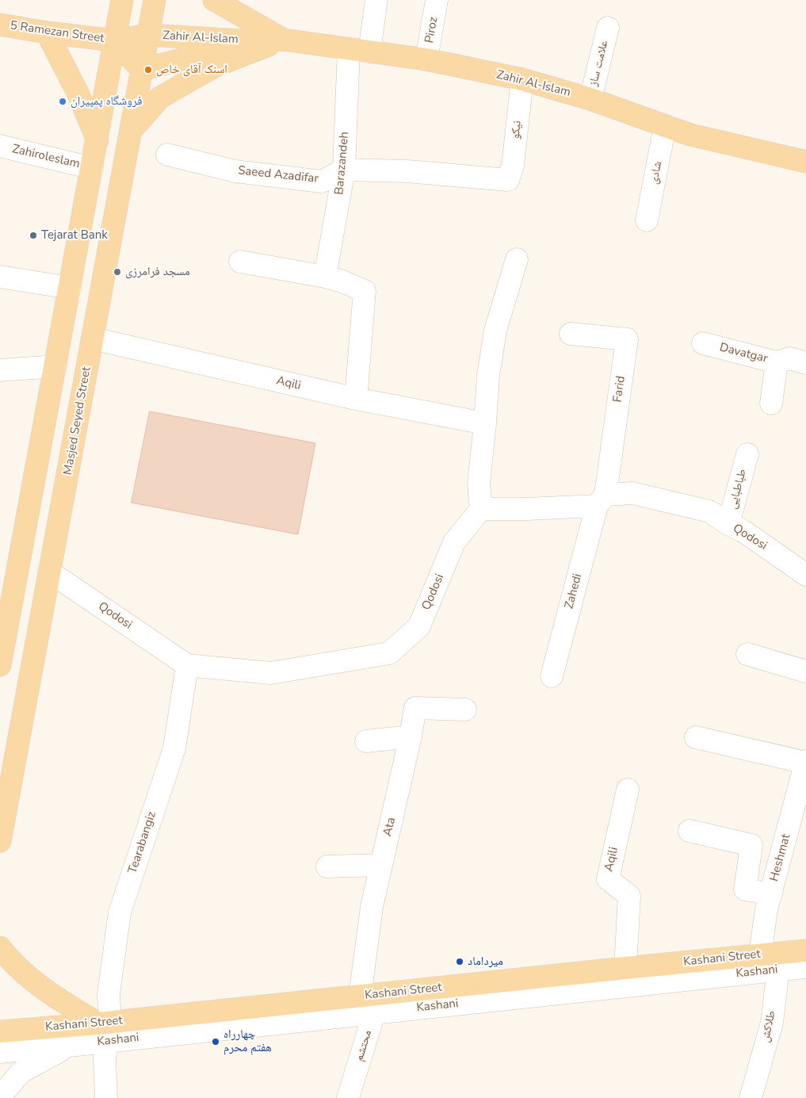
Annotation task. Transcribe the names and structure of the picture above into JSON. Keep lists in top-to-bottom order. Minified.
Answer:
{"streets":{"main road":["5 Ramezan Street","Zahir Al-Islam","Masjed Seyed Street","Kashani Street"],"street":["Piroz","علامت ساز","نیکو","Zahiroleslam","Barazandeh","شادی","Saeed Azadifar","Davatgar","Aqili","Farid","طباطبایی","Qodosi","Zahedi","Ata","Tearabangiz","Heshmat","Kashani","طلاکش","محتشم"]},"crossings":[["Piroz","Zahir Al-Islam"],["5 Ramezan Street","Zahir Al-Islam"],["5 Ramezan Street","Masjed Seyed Street"],["Zahir Al-Islam","علامت ساز"],["Zahir Al-Islam","نیکو"],["Zahir Al-Islam","Barazandeh"],["Zahir Al-Islam","شادی"],["Zahir Al-Islam","Masjed Seyed Street"],["نیکو","Saeed Azadifar"],["Barazandeh","Saeed Azadifar"],["Aqili","Masjed Seyed Street"],["Aqili","Kashani Street"],["Farid","Qodosi"],["Farid","Zahedi"],["Masjed Seyed Street","Qodosi"],["طباطبایی","Qodosi"],["Qodosi","Zahedi"],["Qodosi","Tearabangiz"],["Ata","Kashani Street"],["Ata","Kashani"],["Ata","محتشم"],["Tearabangiz","Kashani Street"],["Tearabangiz","Kashani"],["Heshmat","Kashani Street"],["Heshmat","Kashani"],["Heshmat","طلاکش"],["Kashani Street","Kashani"],["Kashani Street","طلاکش"],["Kashani Street","محتشم"],["Kashani","طلاکش"],["Kashani","محتشم"]],"places":["اسنک آقای خاص","فروشگاه پمپیران","Tejarat Bank","مسجد فرامرزی","میرداماد","چهارراه هفتم محرم"]}
